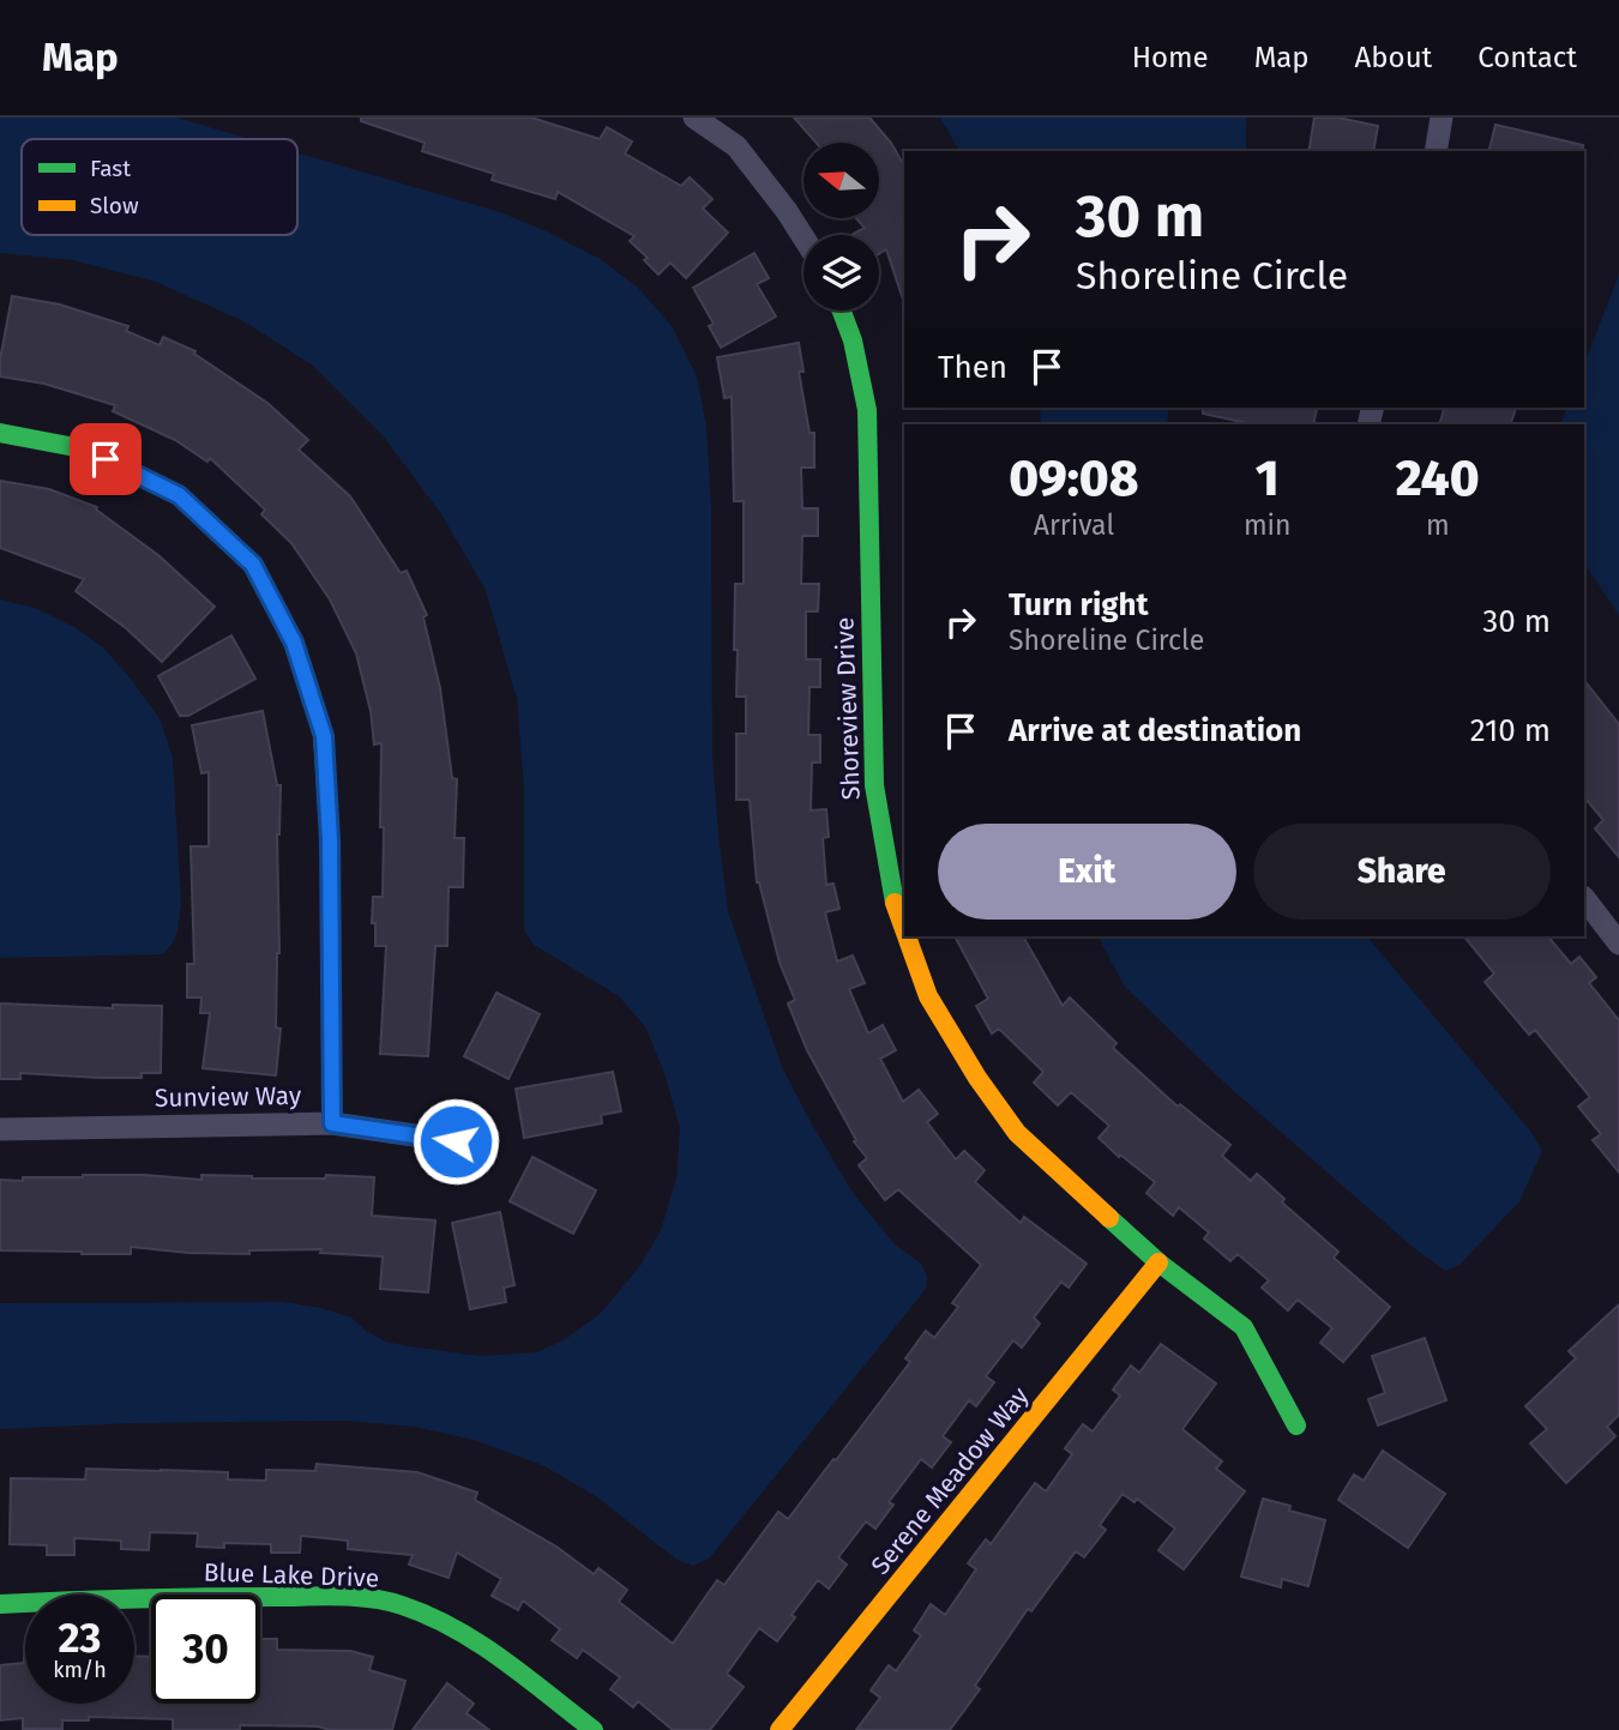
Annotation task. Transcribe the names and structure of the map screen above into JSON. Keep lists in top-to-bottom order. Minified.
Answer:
{"streets":{"street":["Shoreview Drive","Sunview Way","Serene Meadow Way","Blue Lake Drive"]},"crossings":[["Shoreview Drive","Serene Meadow Way"]],"legend":["Fast","Slow"],"north":"left","page":{"header":"Map","nav":["Home","Map","About","Contact"],"turn":["30 m","Shoreline Circle"],"then":"Then","eta":["09:08","Arrival","1","min","240","m"],"list":[{"name":"Turn right","note":"Shoreline Circle","value":"30 m"},{"name":"Arrive at destination","value":"210 m"}],"buttons":["Exit","Share"],"speed":"23 km/h","limit":"30"}}
